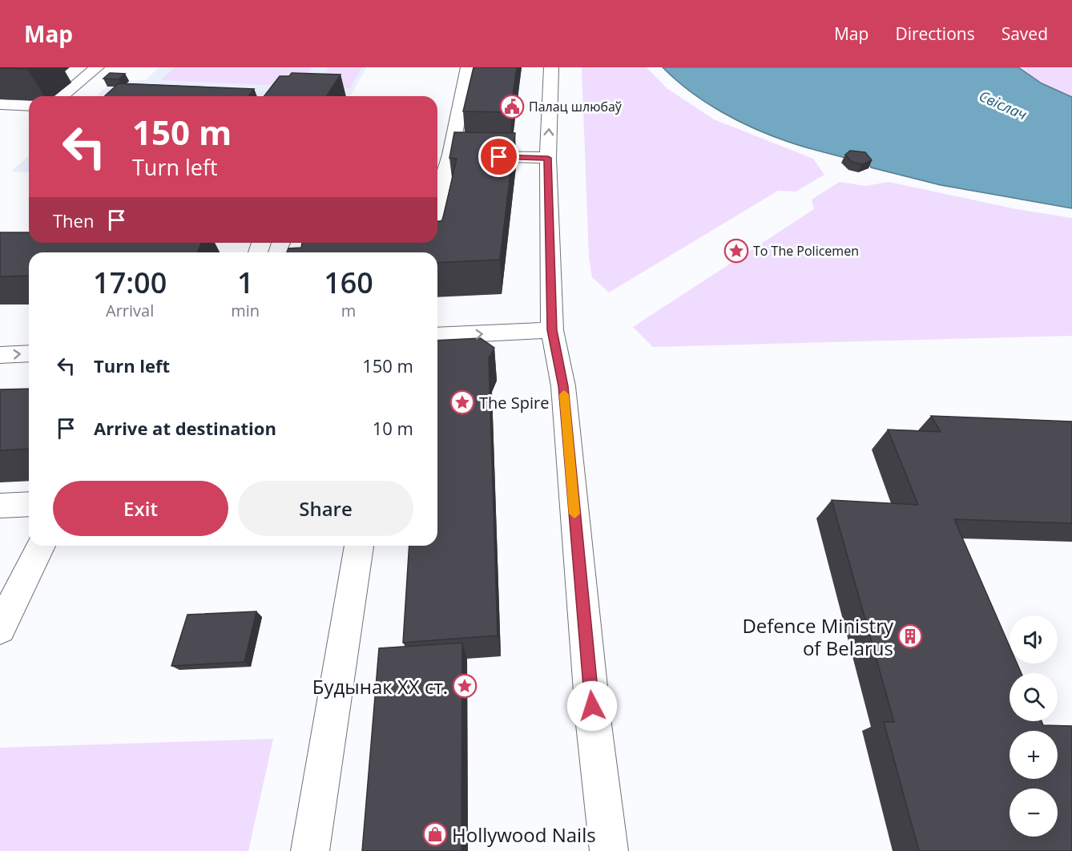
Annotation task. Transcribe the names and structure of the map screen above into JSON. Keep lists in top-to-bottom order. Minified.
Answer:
{"water":["Свіслач"],"places":{"public building":["Палац шлюбаў"],"place":["To The Policemen","The Spire","Будынак XX ст."],"building":["Defence Ministry of Belarus"],"shop":["Hollywood Nails"]},"page":{"header":"Map","nav":["Map","Directions","Saved"],"turn":["150 m","Turn left"],"then":"Then","eta":["17:00","Arrival","1","min","160","m"],"list":[{"name":"Turn left","value":"150 m"},{"name":"Arrive at destination","value":"10 m"}],"buttons":["Exit","Share"],"map_buttons":["+","−"]}}
